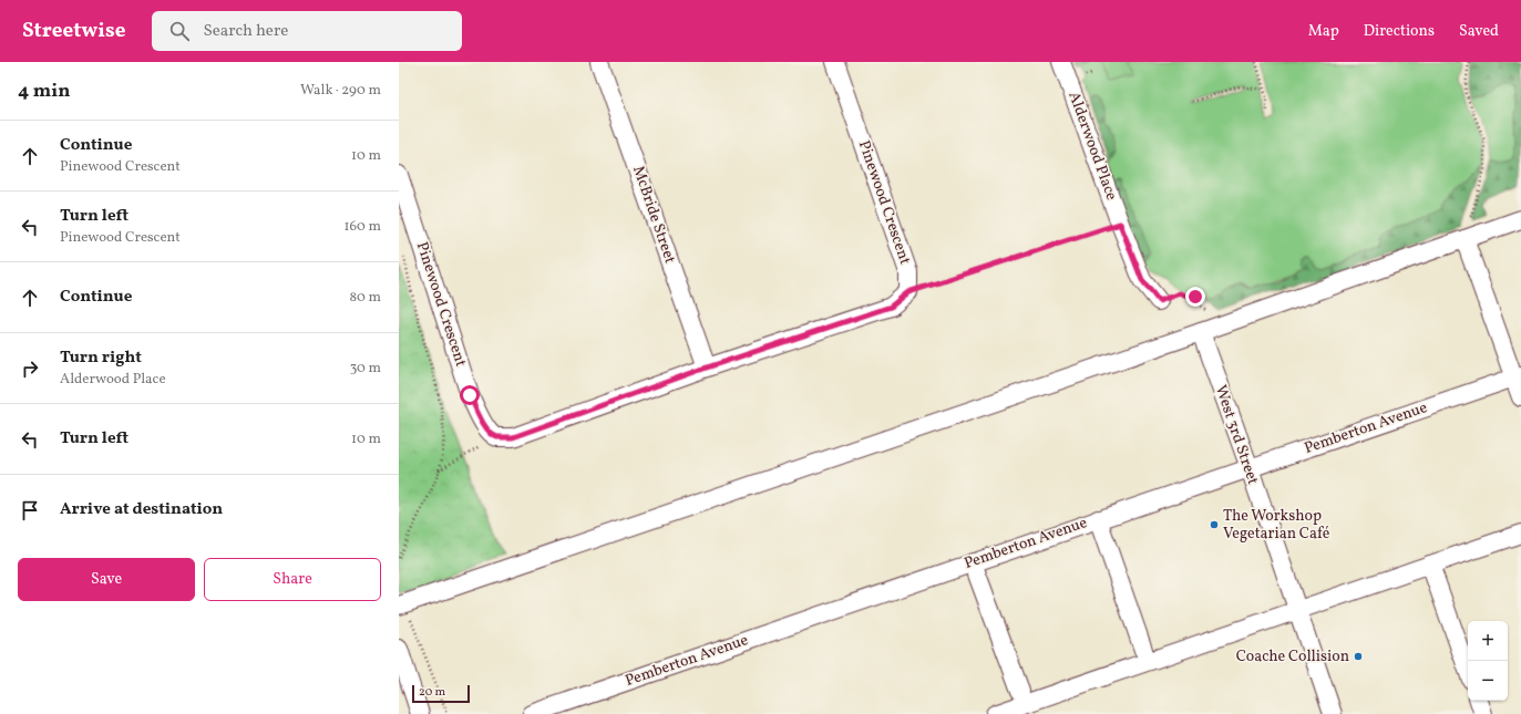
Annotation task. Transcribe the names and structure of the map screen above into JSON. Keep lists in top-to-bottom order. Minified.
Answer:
{"streets":{"street":["Alderwood Place","Pinewood Crescent","McBride Street","Pemberton Avenue","West 3rd Street"]},"crossings":[["Pemberton Avenue","West 3rd Street"]],"places":["The Workshop Vegetarian Café","Coache Collision"],"scale_bar":"20 m","page":{"header":"Streetwise","search":"Search here","nav":["Map","Directions","Saved"],"heading":["4 min","Walk · 290 m"],"list":[["Continue","Pinewood Crescent","10 m"],["Turn left","Pinewood Crescent","160 m"],["Continue","80 m"],["Turn right","Alderwood Place","30 m"],["Turn left","10 m"],"Arrive at destination"],"buttons":["Save","Share"],"map_buttons":["+","−"],"scale":"20 m"}}
